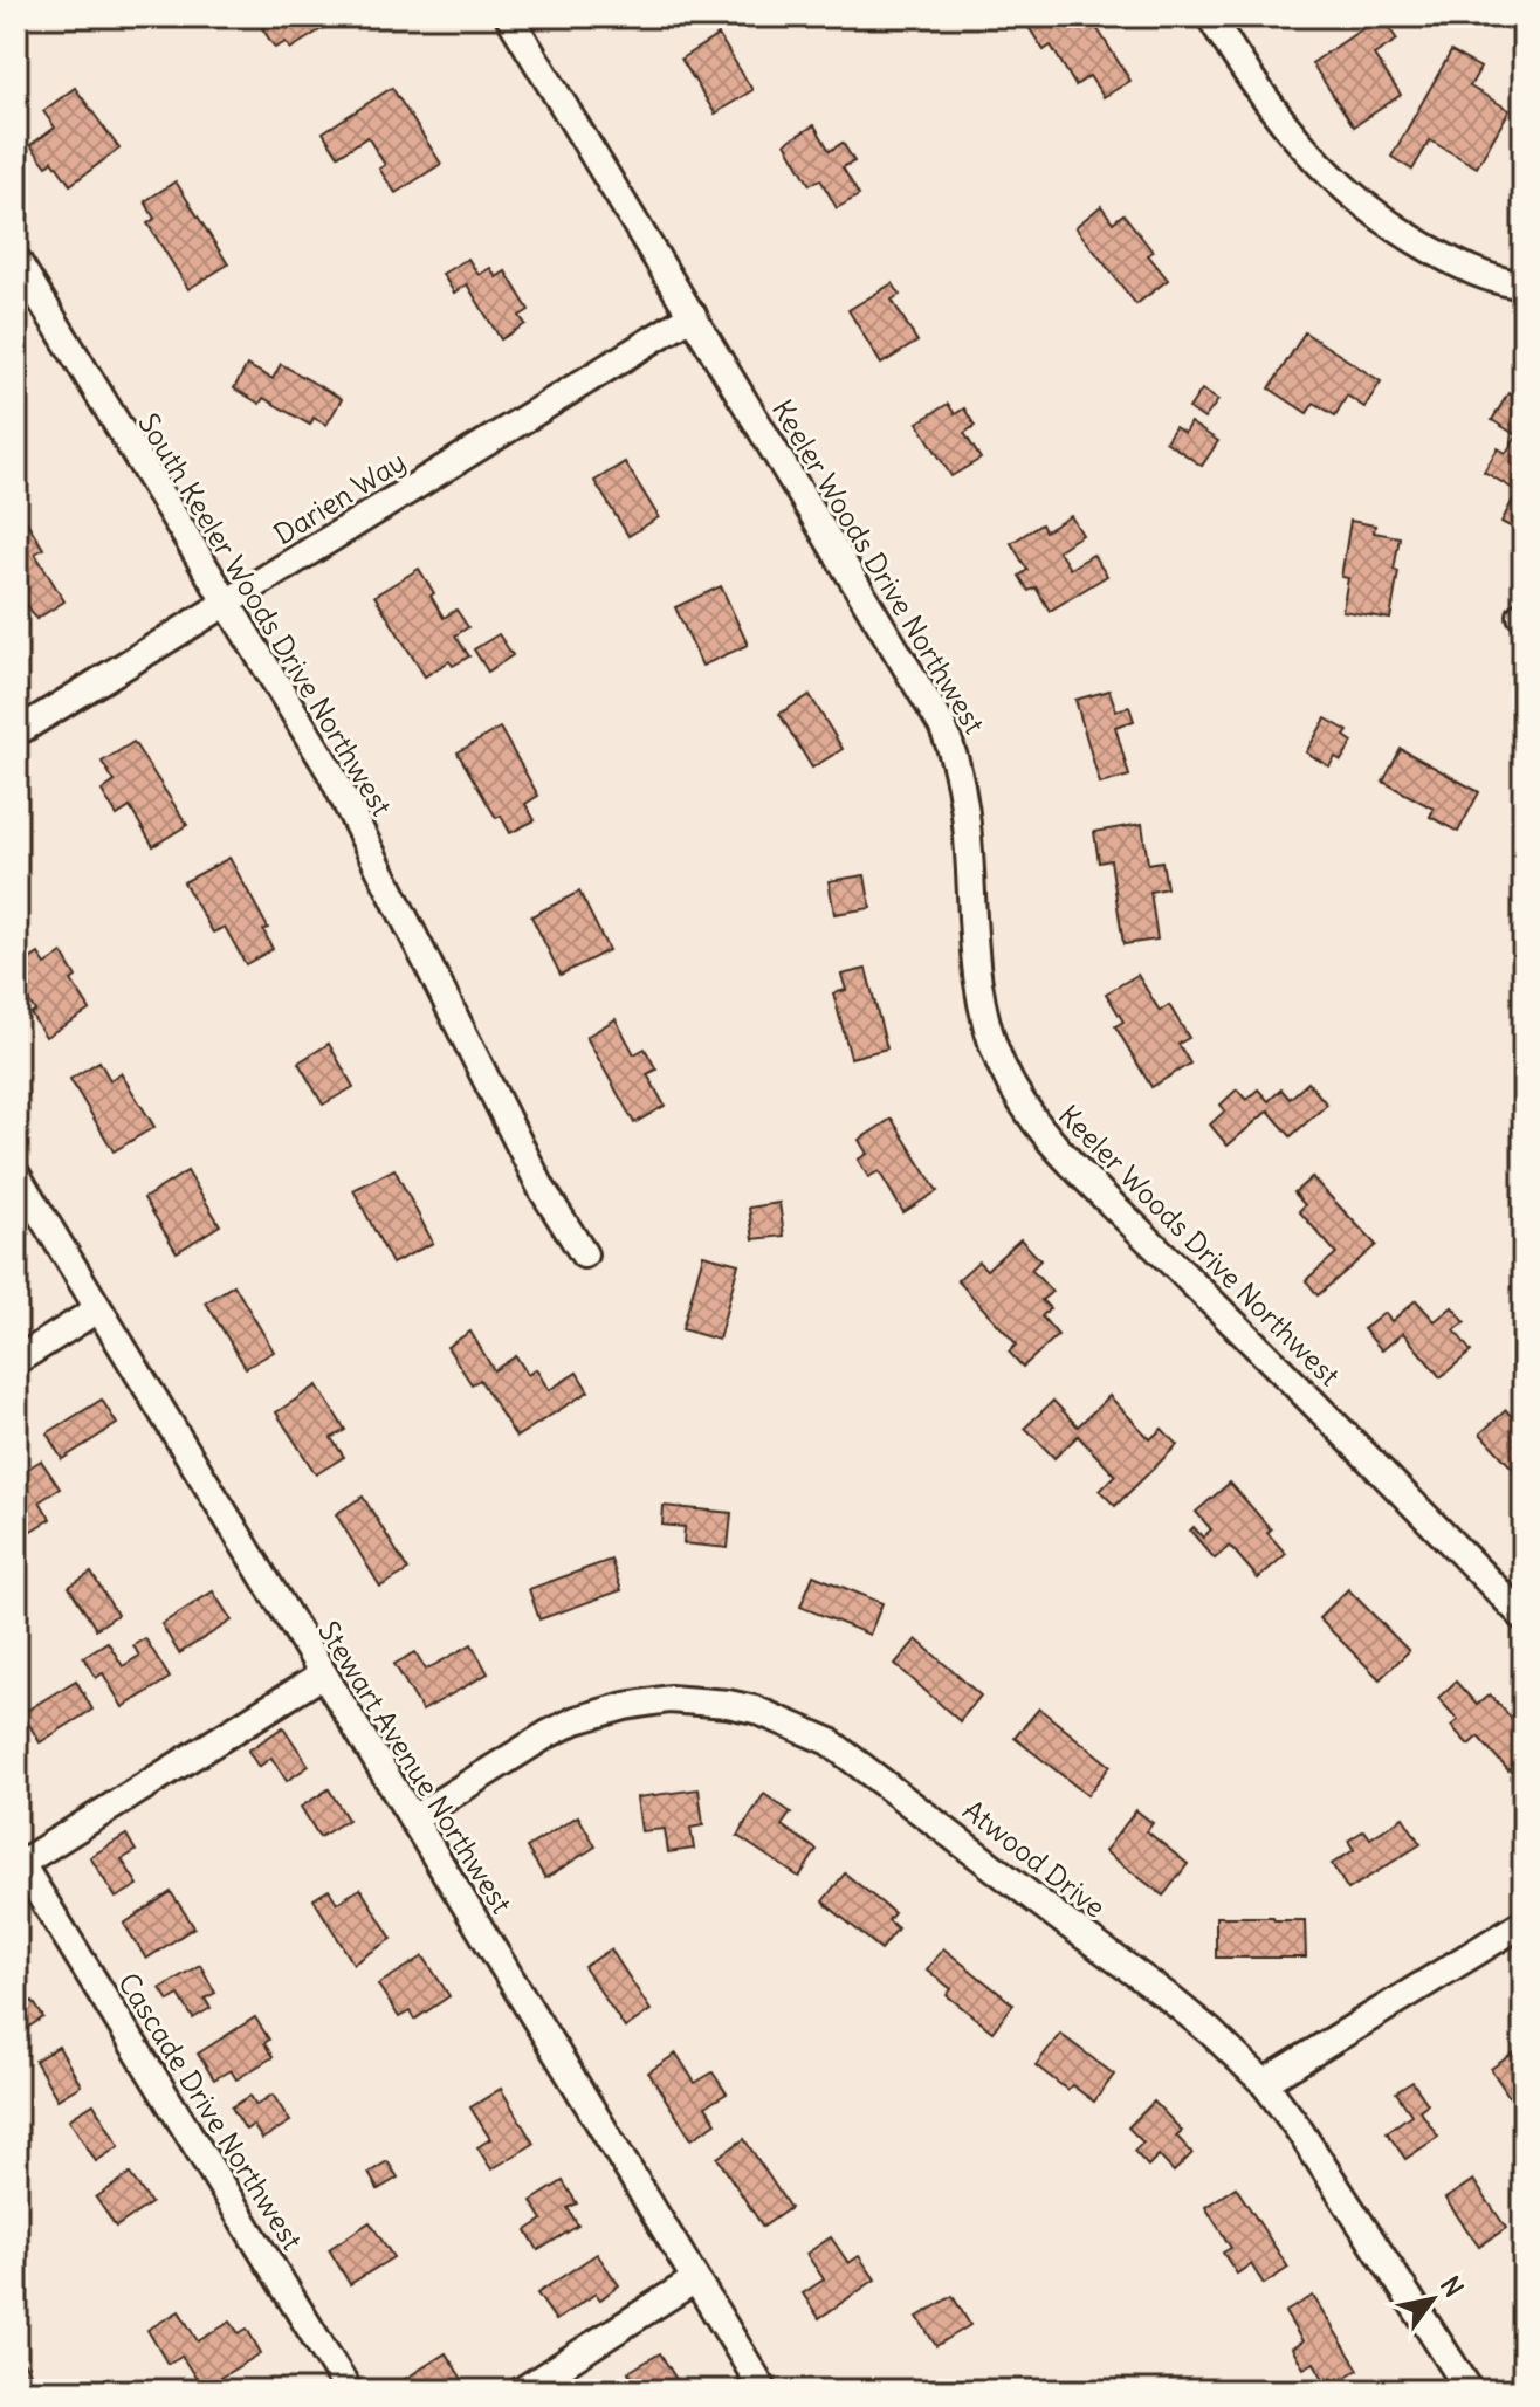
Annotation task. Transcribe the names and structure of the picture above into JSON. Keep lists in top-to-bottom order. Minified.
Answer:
{"streets":{"street":["Darien Way","Keeler Woods Drive Northwest","South Keeler Woods Drive Northwest","Stewart Avenue Northwest","Atwood Drive","Cascade Drive Northwest"]},"crossings":[["Darien Way","Keeler Woods Drive Northwest"],["Darien Way","South Keeler Woods Drive Northwest"],["Stewart Avenue Northwest","Atwood Drive"]],"north":"top right"}
